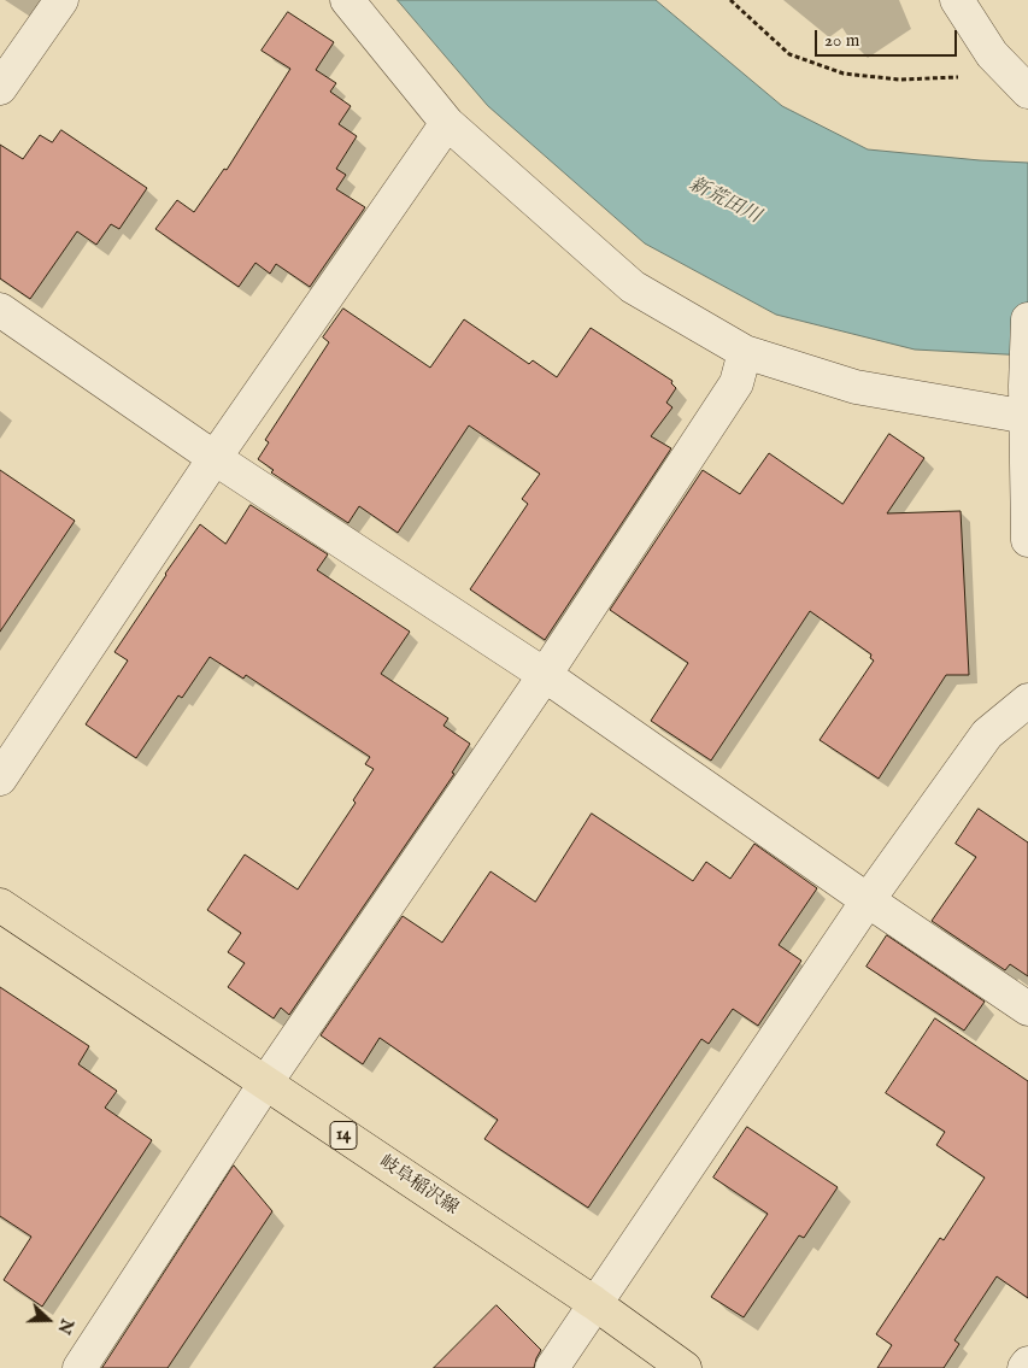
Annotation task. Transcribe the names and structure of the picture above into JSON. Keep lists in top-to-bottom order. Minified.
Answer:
{"streets":{"main road":["14","岐阜稲沢線"]},"water":["新荒田川"],"scale_bar":"20 m","north":"right"}
